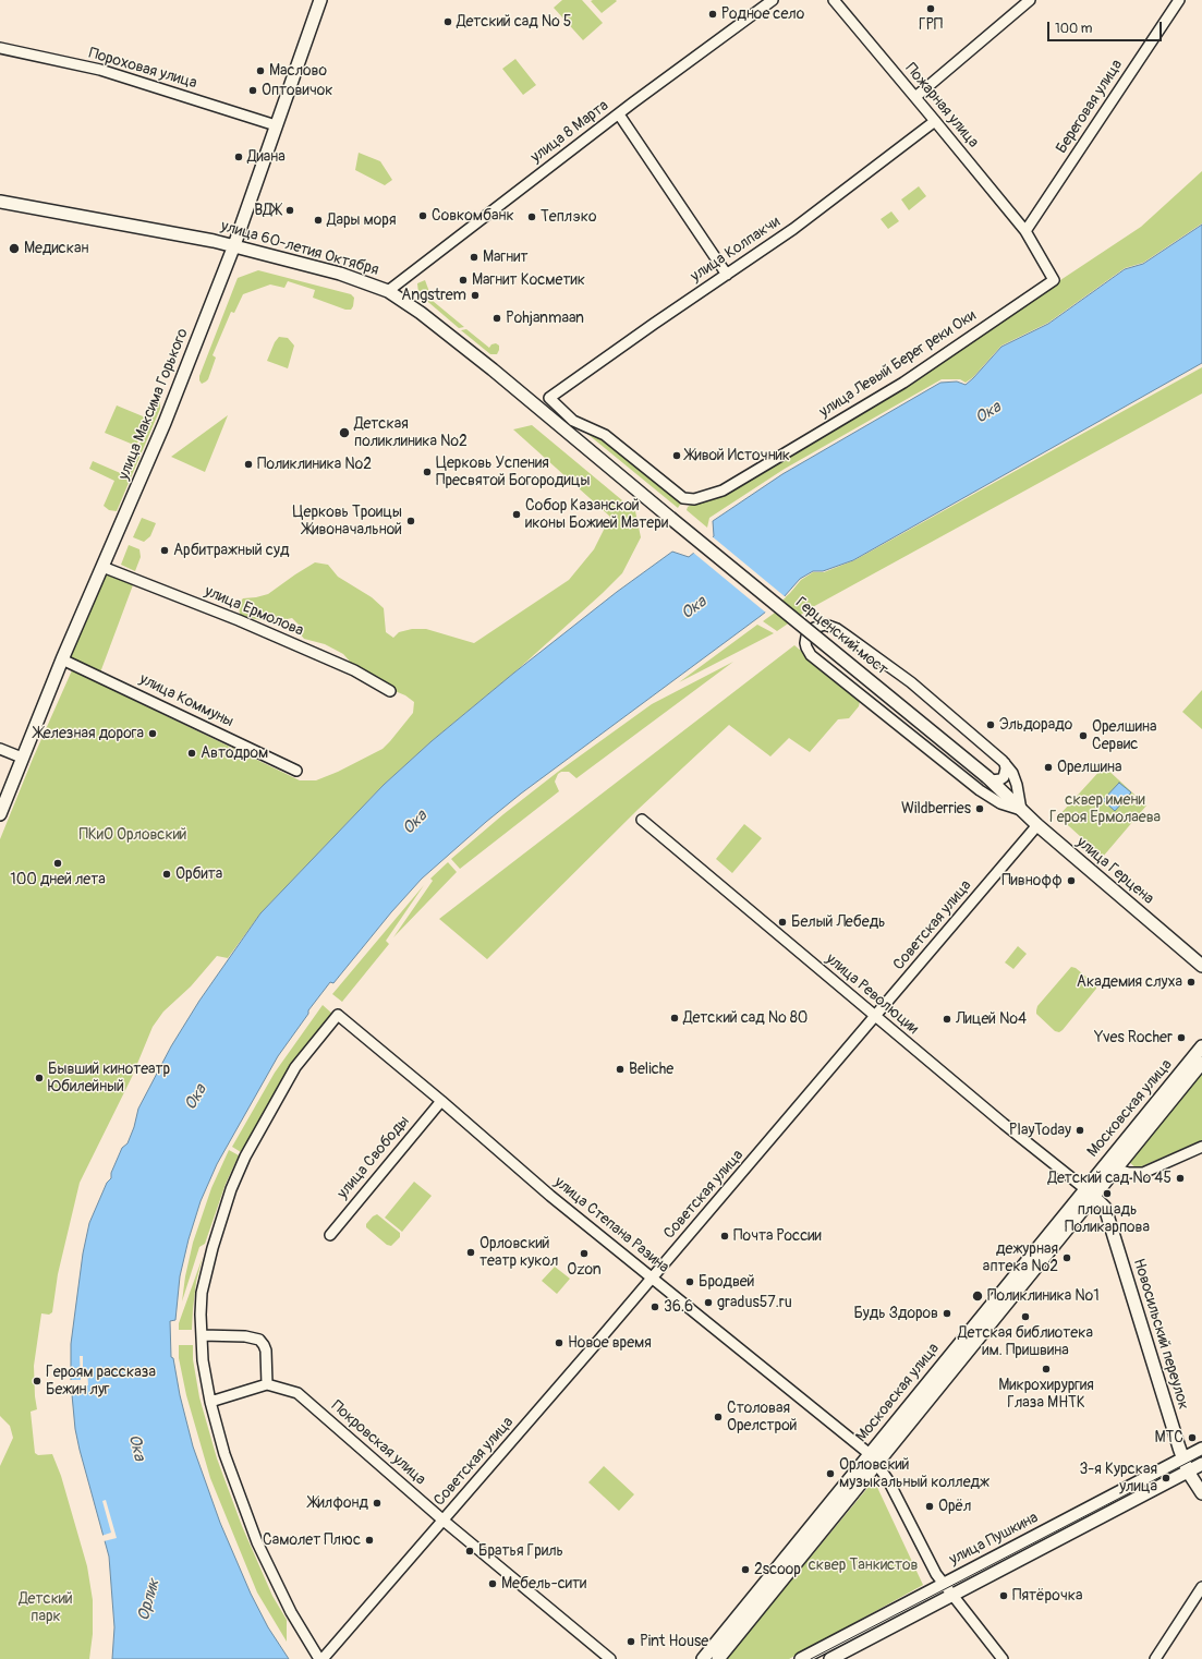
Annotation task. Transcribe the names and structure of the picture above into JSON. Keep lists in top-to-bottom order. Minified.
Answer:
{"streets":{"main road":["улица 60-летия Октября","улица Максима Горького","Герценский мост","улица Герцена","Московская улица","Новосильский переулок","улица Пушкина"],"street":["Пороховая улица","Пожарная улица","Береговая улица","улица 8 Марта","улица Колпакчи","улица Левый Берег реки Оки","улица Ермолова","улица Коммуны","Советская улица","улица Революции","улица Свободы","улица Степана Разина","Покровская улица"]},"crossings":[["Пороховая улица","улица Максима Горького"],["Пожарная улица","Береговая улица"],["Пожарная улица","улица Колпакчи"],["Пожарная улица","улица Левый Берег реки Оки"],["Береговая улица","улица Левый Берег реки Оки"],["улица 8 Марта","улица 60-летия Октября"],["улица 60-летия Октября","улица Максима Горького"],["улица 60-летия Октября","Герценский мост"],["улица Колпакчи","улица Левый Берег реки Оки"],["улица Максима Горького","улица Ермолова"],["улица Максима Горького","улица Коммуны"],["Герценский мост","улица Герцена"],["улица Герцена","Советская улица"],["Советская улица","улица Революции"],["Советская улица","улица Степана Разина"],["Советская улица","Покровская улица"],["улица Революции","Московская улица"],["улица Революции","Новосильский переулок"],["Московская улица","улица Степана Разина"],["Московская улица","Новосильский переулок"],["улица Свободы","улица Степана Разина"],["улица Степана Разина","улица Пушкина"],["Новосильский переулок","улица Пушкина"]],"water":["Ока","Орлик"],"parks":["сквер имени Героя Ермолаева","ПКиО Орловский","сквер Танкистов","Детский парк"],"places":["ГРП","Родное село","Детский сад № 5","Маслово","Оптовичок","Диана","ВДЖ","Совкомбанк","Теплэко","Дары моря","Медискан","Магнит","Магнит Косметик","Angstrem","Pohjanmaan","Детская поликлиника №2","Живой Источник","Поликлиника №2","Церковь Успения Пресвятой Богородицы","Собор Казанской иконы Божией Матери","Церковь Троицы Живоначальной","Арбитражный суд","Эльдорадо","Железная дорога","Орелшина Сервис","Автодром","Орелшина","Wildberries","100 дней лета","Орбита","Пивнофф","Белый Лебедь","Академия слуха","Детский сад № 80","Лицей №4","Yves Rocher","Beliche","Бывший кинотеатр Юбилейный","PlayToday","Детский сад № 45","площадь Поликарпова","Почта России","Орловский театр кукол","Ozon","дежурная аптека №2","Бродвей","Поликлиника №1","gradus57.ru","36.6","Будь Здоров","Детская библиотека им. Пришвина","Новое время","Микрохирургия Глаза МНТК","Героям рассказа Бежин луг","Столовая Орелстрой","МТС","Орловский музыкальный колледж","3-я Курская улица","Жилфонд","Орёл","Самолет Плюс","Братья Гриль","2scoop","Мебель-сити","Пятёрочка","Pint House"],"scale_bar":"100 m"}
